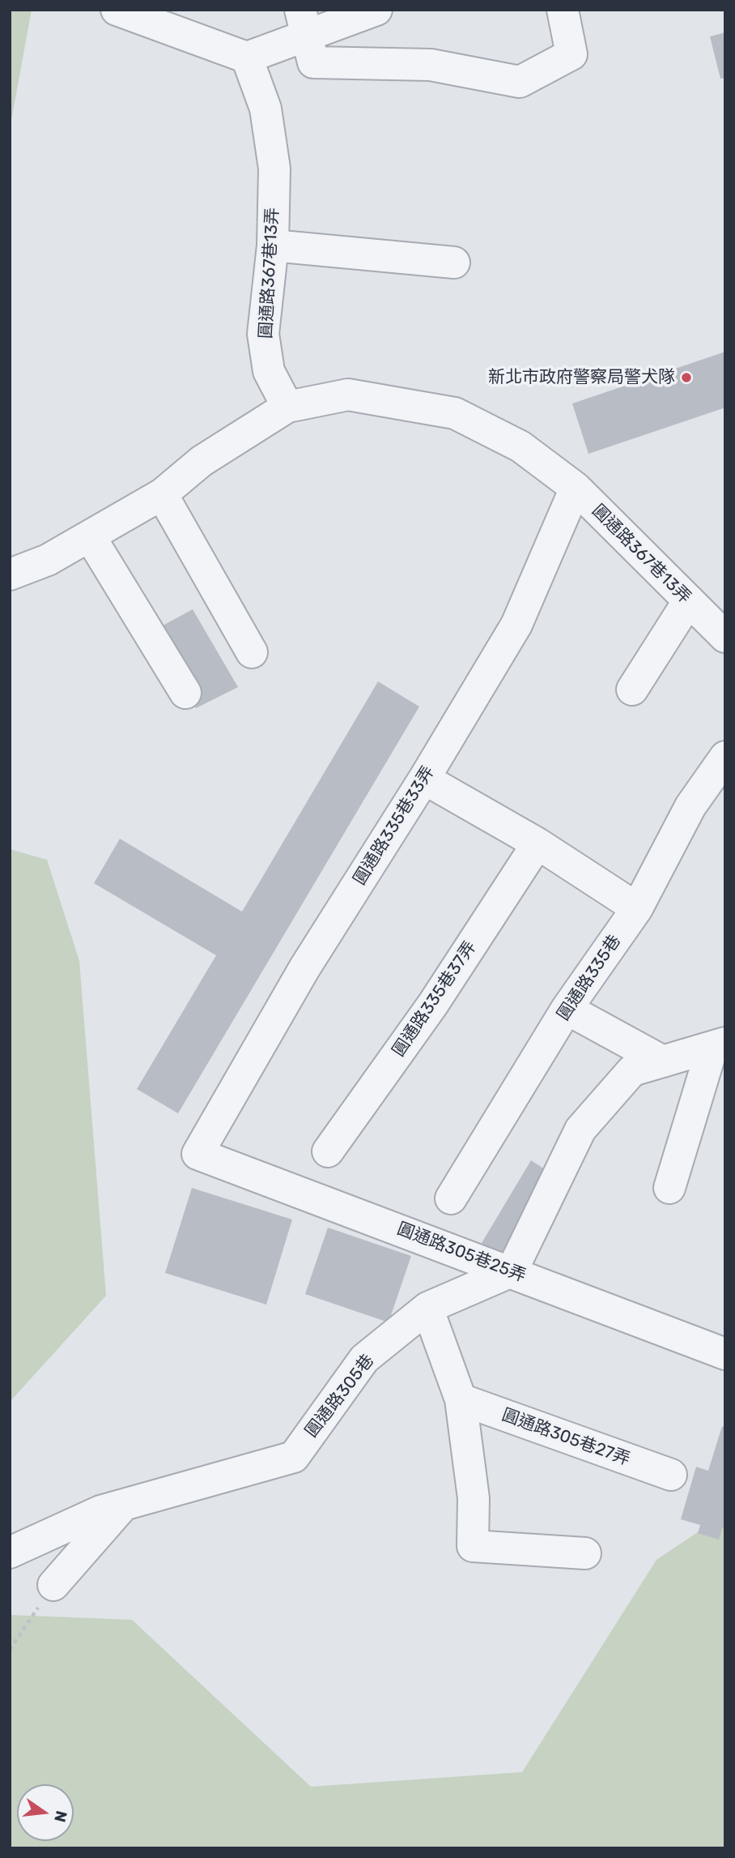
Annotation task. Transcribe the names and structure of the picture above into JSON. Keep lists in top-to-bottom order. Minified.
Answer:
{"streets":{"street":["圓通路367巷13弄","圓通路335巷33弄","圓通路335巷","圓通路335巷37弄","圓通路305巷25弄","圓通路305巷","圓通路305巷27弄"]},"crossings":[["圓通路367巷13弄","圓通路335巷33弄"],["圓通路335巷33弄","圓通路305巷25弄"],["圓通路305巷25弄","圓通路305巷"]],"places":["新北市政府警察局警犬隊"],"north":"right"}
